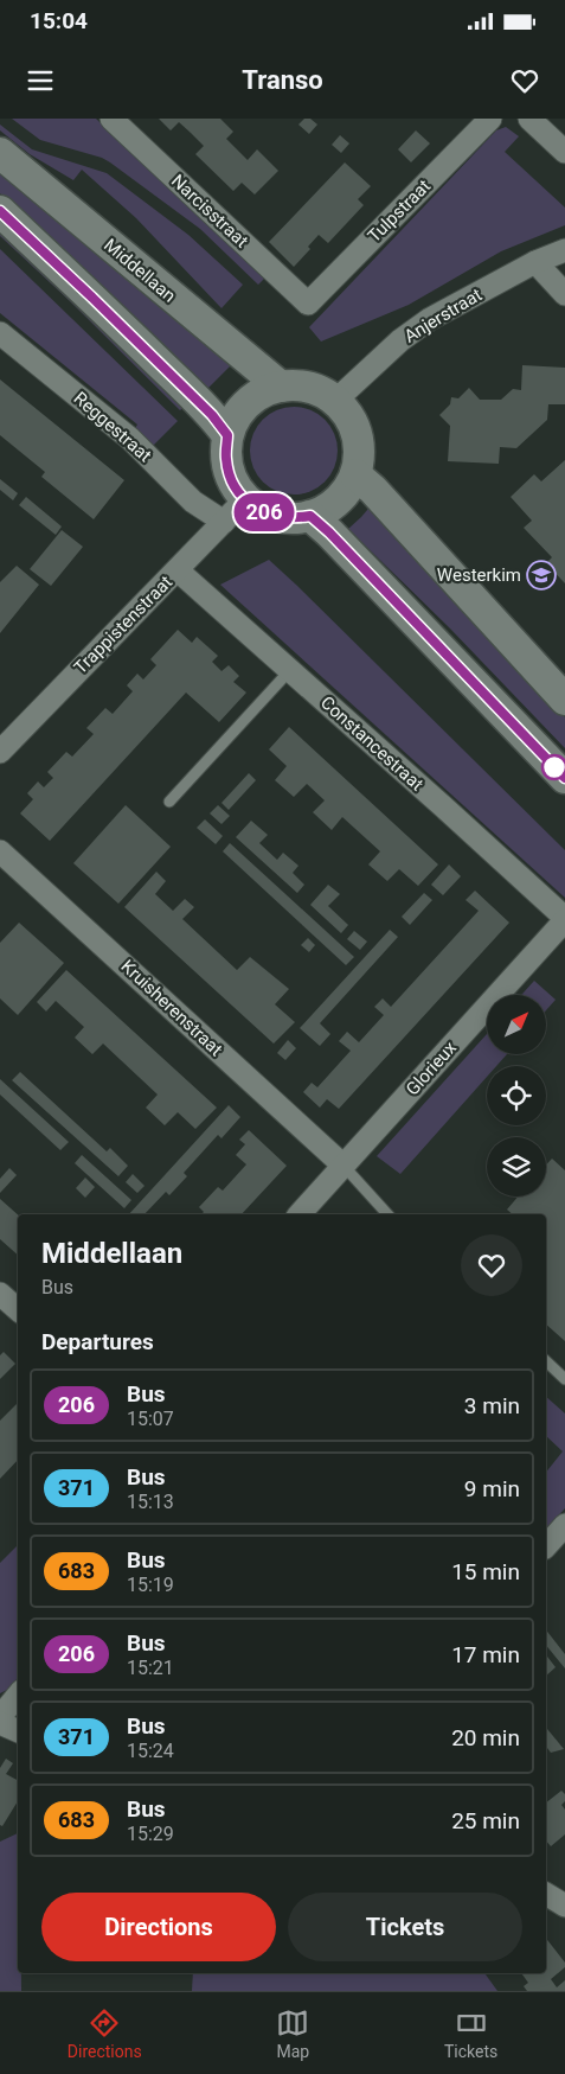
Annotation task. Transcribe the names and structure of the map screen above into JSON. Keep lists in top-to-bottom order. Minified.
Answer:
{"streets":{"main road":["Middellaan"],"street":["Narcisstraat","Tulpstraat","Anjerstraat","Reggestraat","Trappistenstraat","Constancestraat","Kruisherenstraat","Glorieux"]},"crossings":[["Narcisstraat","Tulpstraat"],["Middellaan","Anjerstraat"],["Middellaan","Trappistenstraat"],["Anjerstraat","Trappistenstraat"],["Reggestraat","Trappistenstraat"],["Trappistenstraat","Constancestraat"],["Constancestraat","Glorieux"],["Kruisherenstraat","Glorieux"]],"places":{"school or university":["Westerkim"]},"lines":["bus line 206"],"north":"top right","page":{"status":"15:04","header":"Transo","on_map":"206","heading":[["Middellaan","Bus"],"Departures"],"list":[{"mark":"206","name":"Bus","note":"15:07","value":"3 min"},{"mark":"371","name":"Bus","note":"15:13","value":"9 min"},{"mark":"683","name":"Bus","note":"15:19","value":"15 min"},{"mark":"206","name":"Bus","note":"15:21","value":"17 min"},{"mark":"371","name":"Bus","note":"15:24","value":"20 min"},{"mark":"683","name":"Bus","note":"15:29","value":"25 min"}],"buttons":["Directions","Tickets"],"tabs":["Directions","Map","Tickets"]}}
